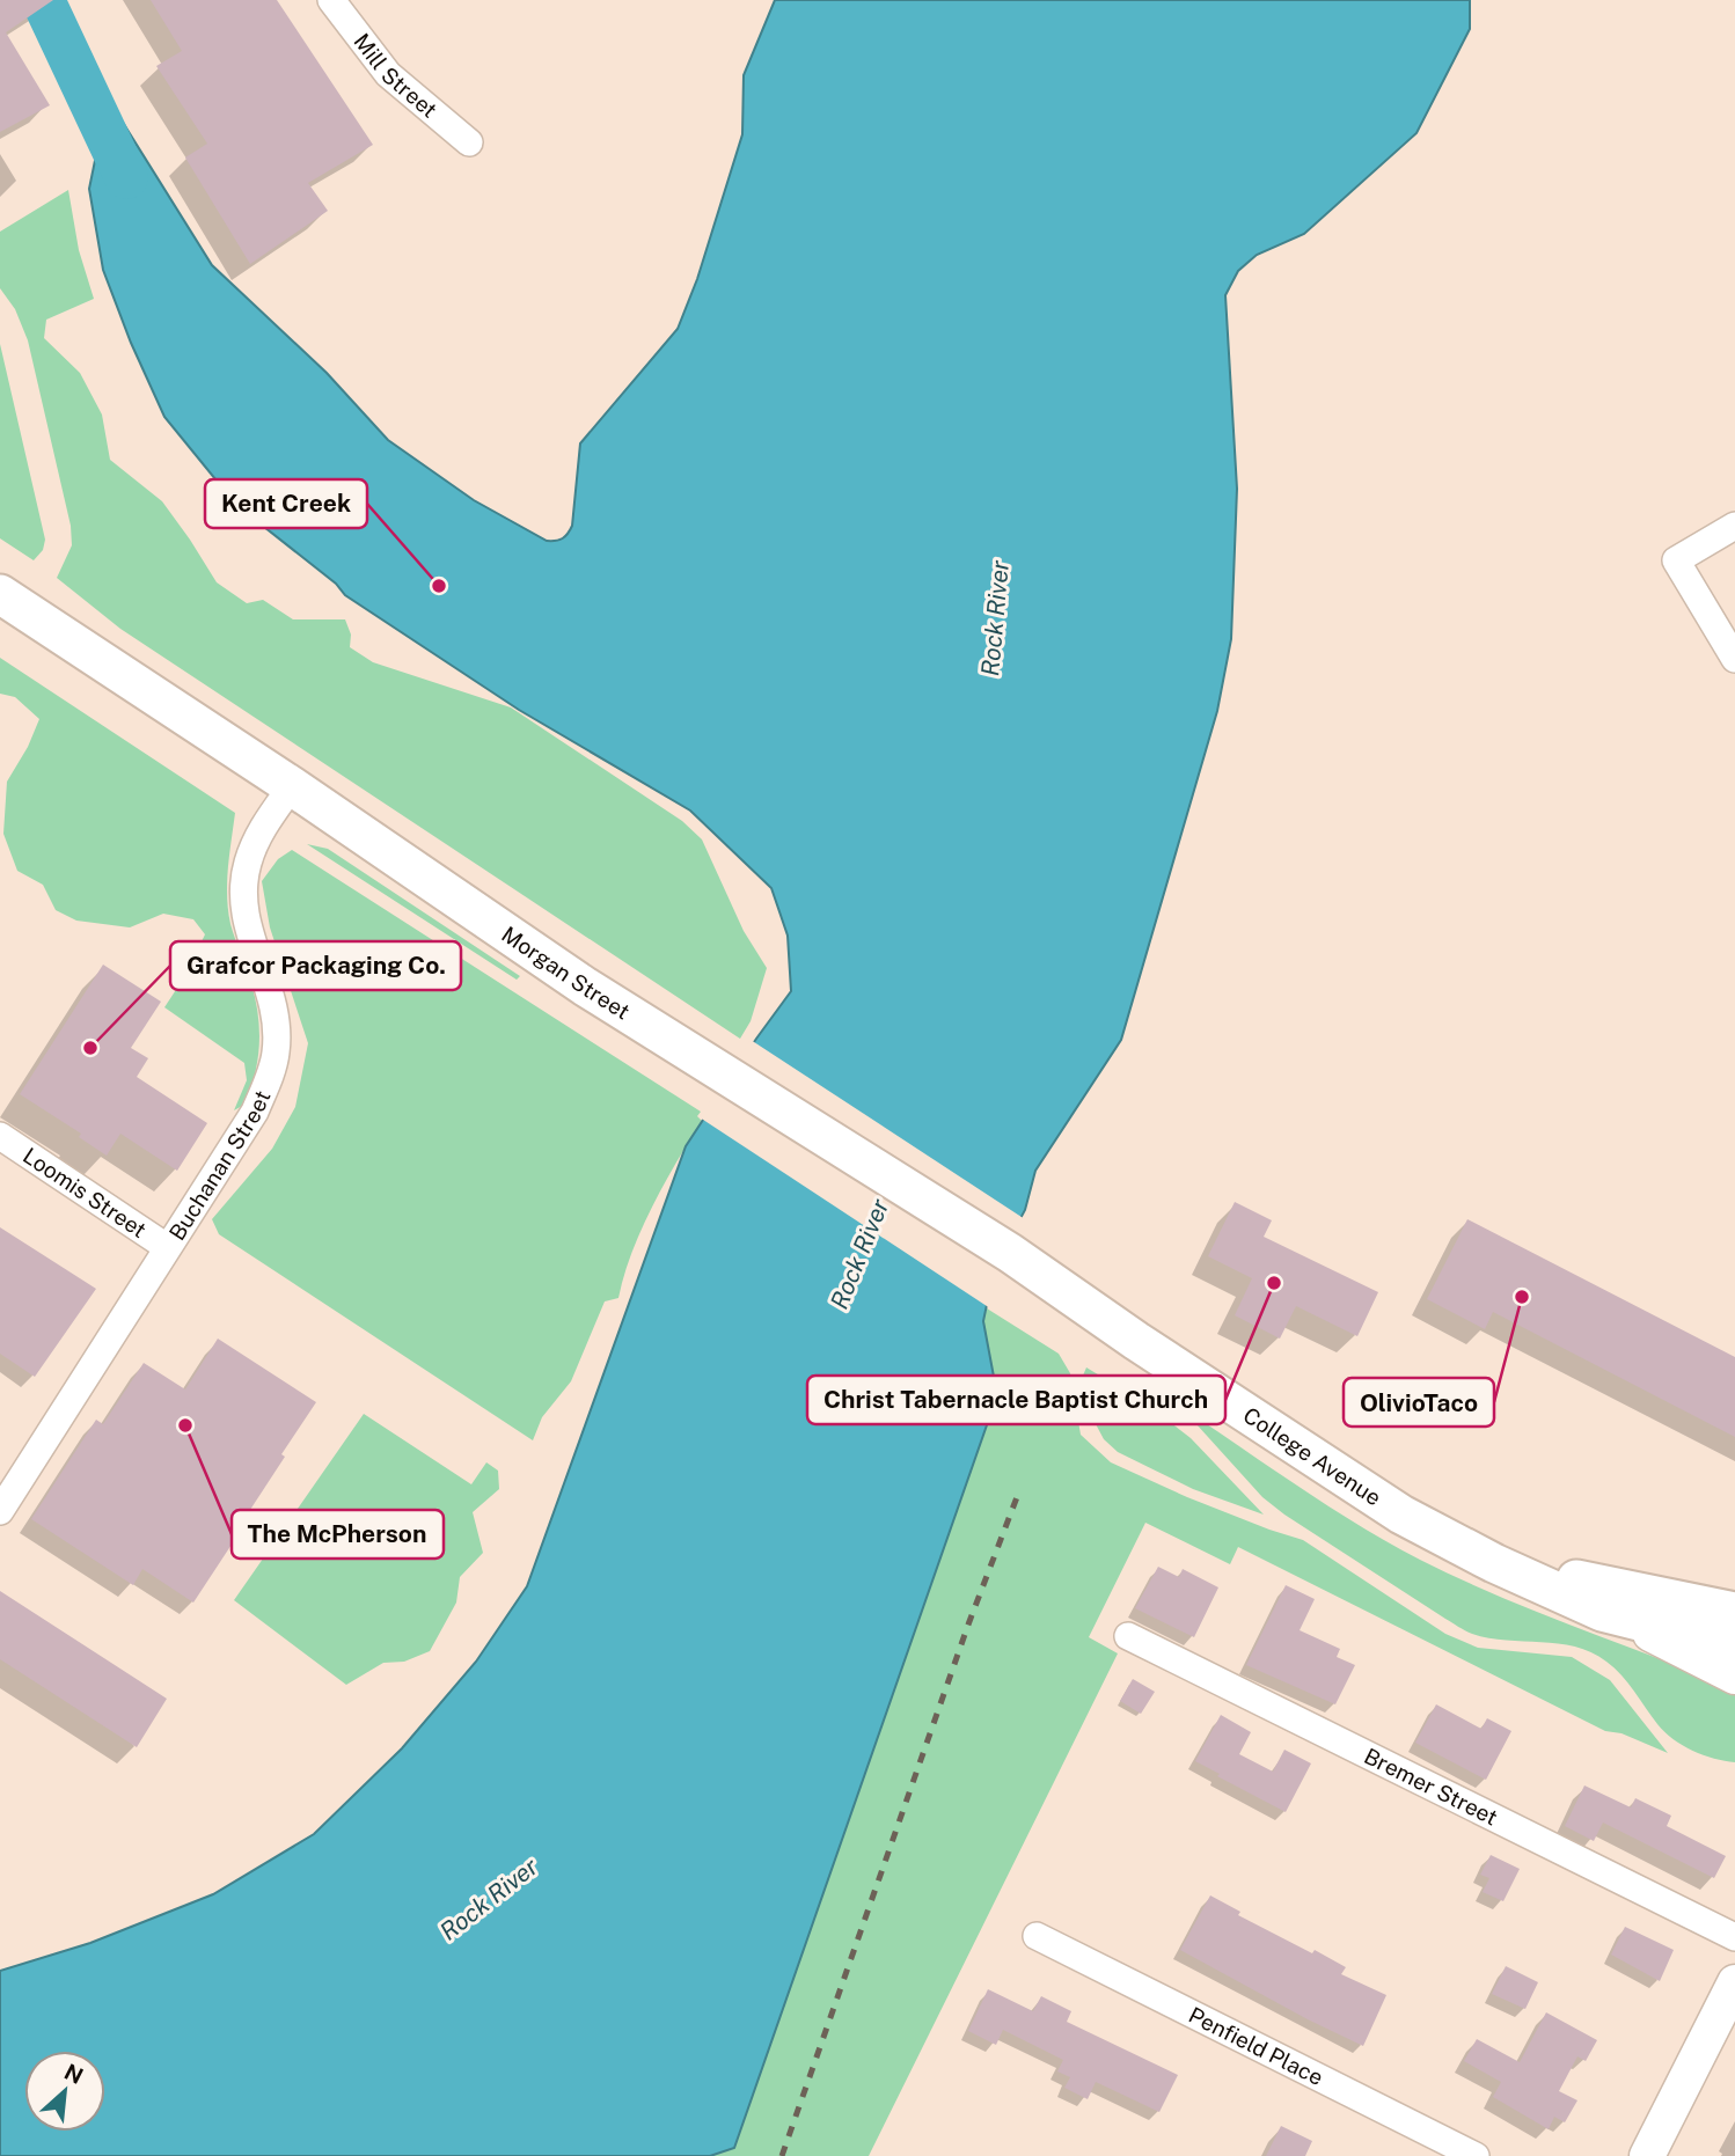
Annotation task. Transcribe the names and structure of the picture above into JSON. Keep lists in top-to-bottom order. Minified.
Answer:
{"streets":{"main road":["Morgan Street","College Avenue"],"street":["Mill Street","Buchanan Street","Loomis Street","Bremer Street","Penfield Place"]},"crossings":[["Morgan Street","Buchanan Street"],["Morgan Street","College Avenue"],["Buchanan Street","Loomis Street"]],"water":["Rock River"],"places":["Kent Creek","Grafcor Packaging Co.","Christ Tabernacle Baptist Church","OlivioTaco","The McPherson"],"north":"top right"}
